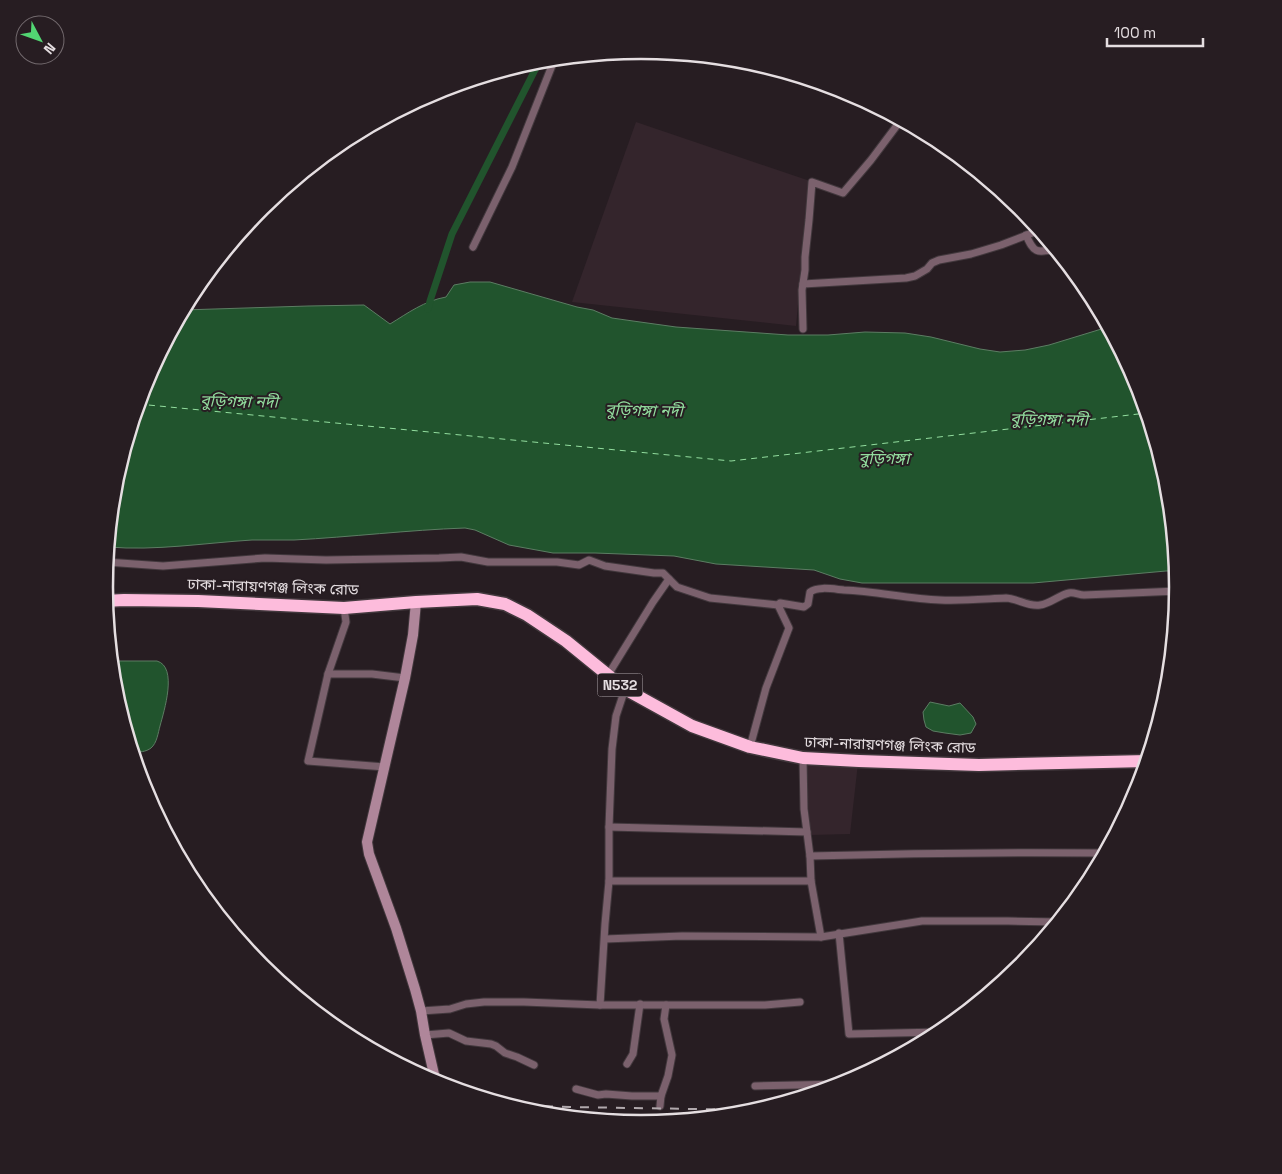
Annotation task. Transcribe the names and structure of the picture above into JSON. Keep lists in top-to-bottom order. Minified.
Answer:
{"streets":{"highway":["ঢাকা-নারায়ণগঞ্জ লিংক রোড","N532"]},"water":["বুড়িগঙ্গা নদী","বুড়িগঙ্গা"],"scale_bar":"100 m","north":"bottom right"}
